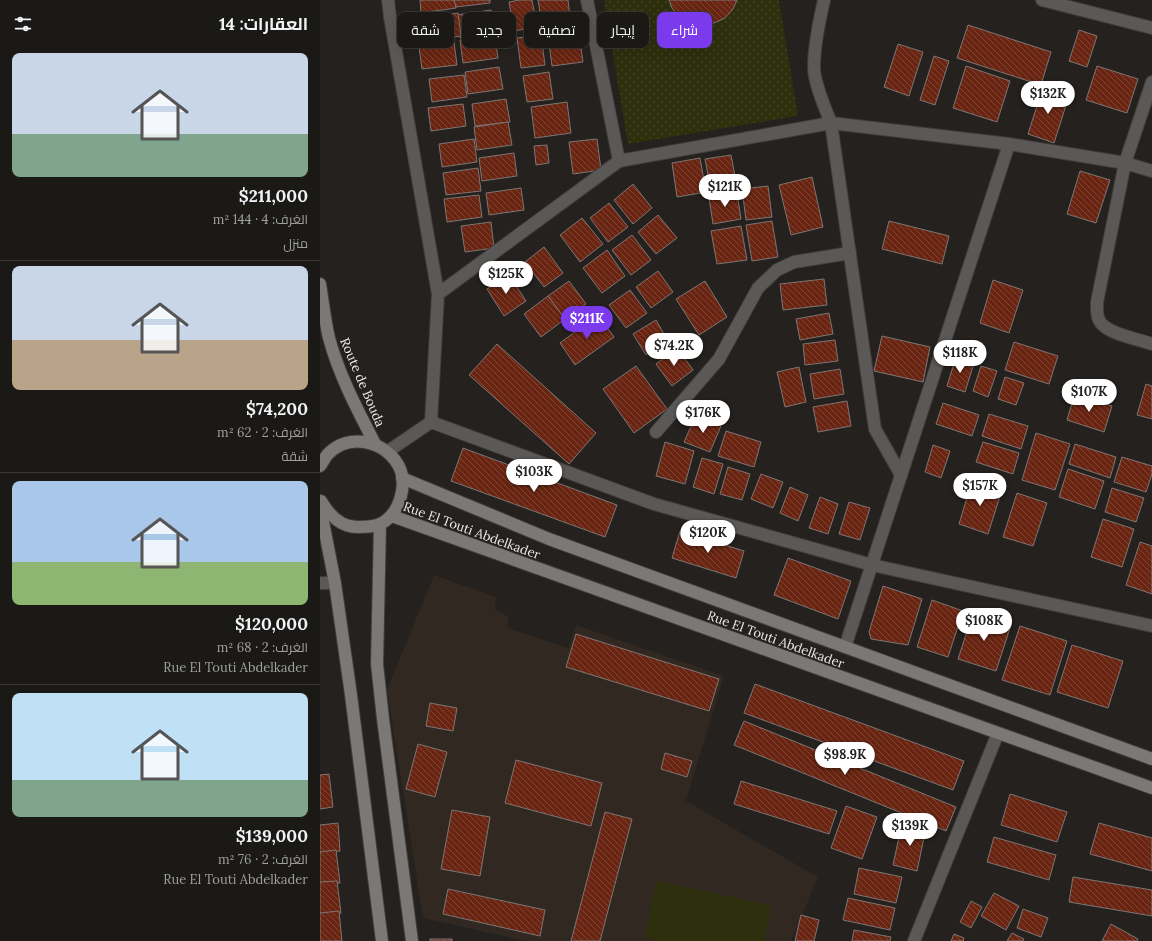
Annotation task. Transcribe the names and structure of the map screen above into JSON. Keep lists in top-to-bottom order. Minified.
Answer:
{"streets":{"street":["Route de Bouda","Rue El Touti Abdelkader"]},"page":{"heading":"العقارات: 14","chip":["شراء","إيجار","تصفية","جديد","شقة"],"list":[{"name":"$211,000","note":"الغرف: 4 · 144 m² · منزل"},{"name":"$74,200","note":"الغرف: 2 · 62 m² · شقة"},{"name":"$120,000","note":"الغرف: 2 · 68 m² · Rue El Touti Abdelkader"},{"name":"$139,000","note":"الغرف: 2 · 76 m² · Rue El Touti Abdelkader"}],"price":["$132K","$121K","$125K","$211K","$74.2K","$118K","$107K","$176K","$103K","$157K","$120K","$108K","$98.9K","$139K"]}}
